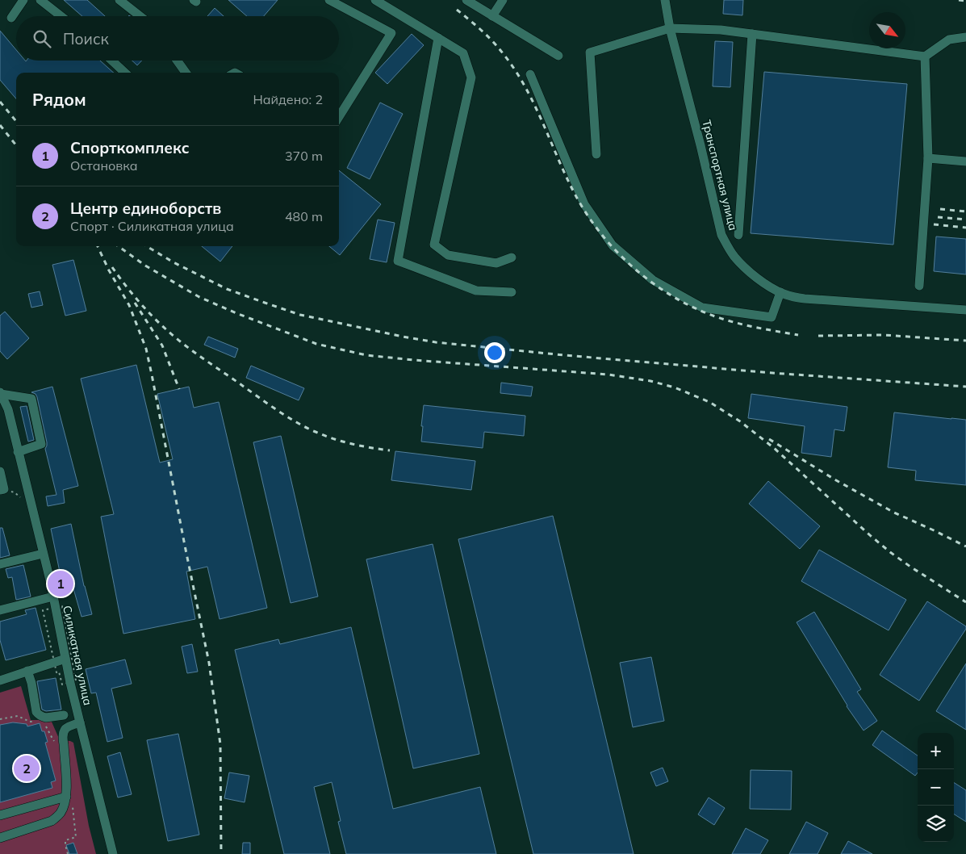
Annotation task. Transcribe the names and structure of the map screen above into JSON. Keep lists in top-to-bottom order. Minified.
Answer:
{"streets":{"street":["Транспортная улица","Силикатная улица"]},"north":"bottom right","page":{"search":"Поиск","heading":["Рядом","Найдено: 2"],"list":[{"mark":"1","name":"Спорткомплекс","note":"Остановка","value":"370 m"},{"mark":"2","name":"Центр единоборств","note":"Спорт · Силикатная улица","value":"480 m"}],"pins":["1","2"],"map_buttons":["+","−"]}}
